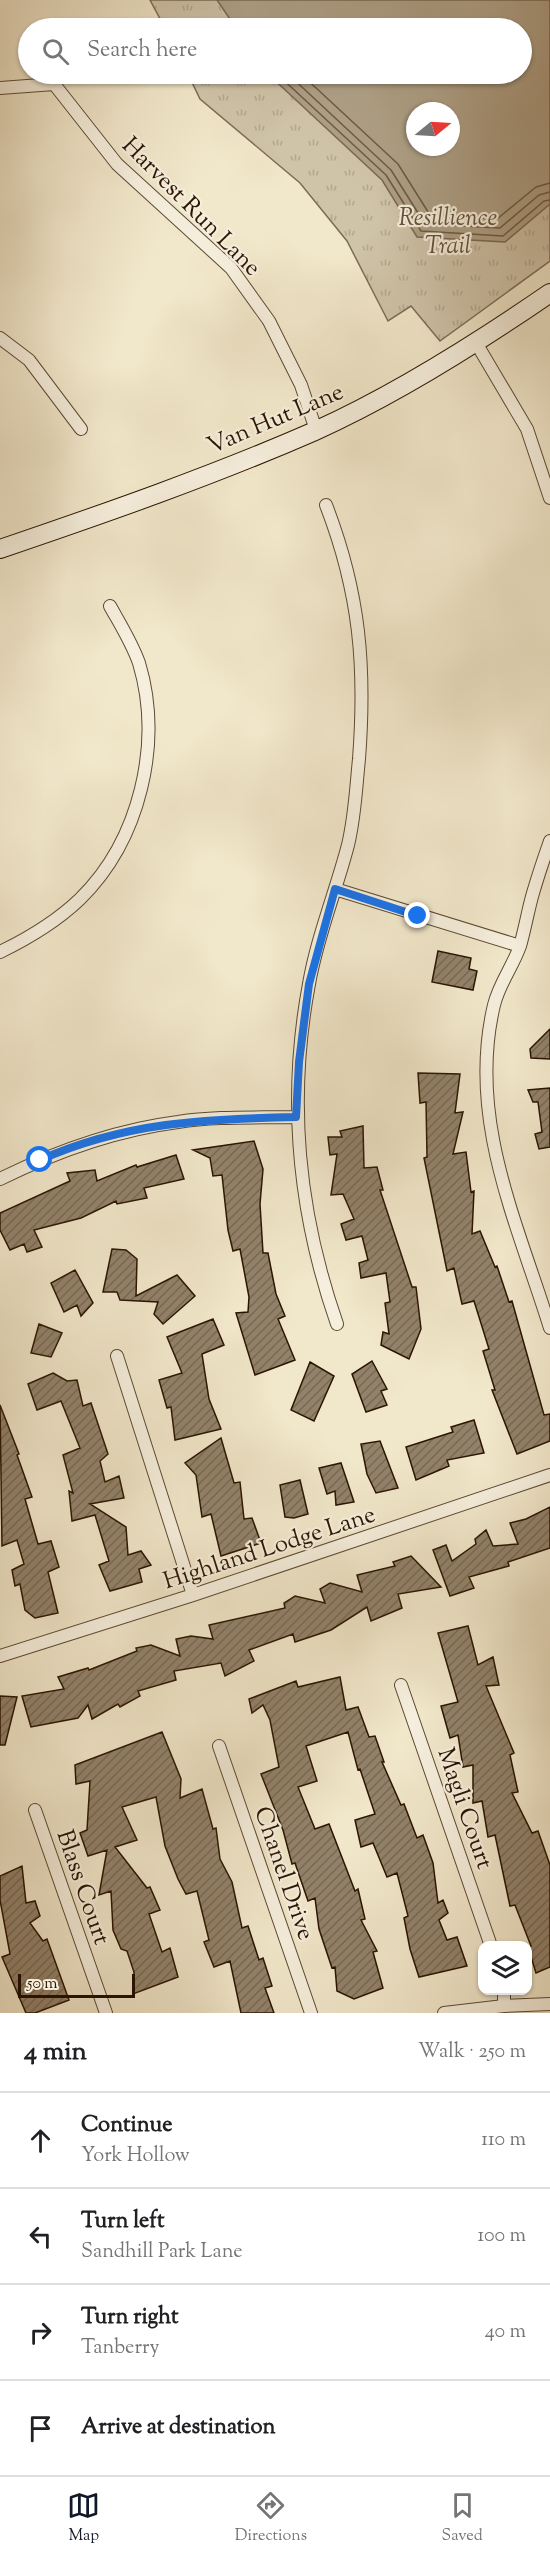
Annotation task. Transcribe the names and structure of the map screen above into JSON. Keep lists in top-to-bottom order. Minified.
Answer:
{"streets":{"street":["Harvest Run Lane","Van Hut Lane","Highland Lodge Lane","Magli Court","Chanel Drive","Blass Court"]},"crossings":[["Harvest Run Lane","Van Hut Lane"]],"parks":["Resillience Trail"],"scale_bar":"50 m","north":"right","page":{"search":"Search here","scale":"50 m","heading":["4 min","Walk · 250 m"],"list":[["Continue","York Hollow","110 m"],["Turn left","Sandhill Park Lane","100 m"],["Turn right","Tanberry","40 m"],"Arrive at destination"],"nav":["Map","Directions","Saved"]}}
